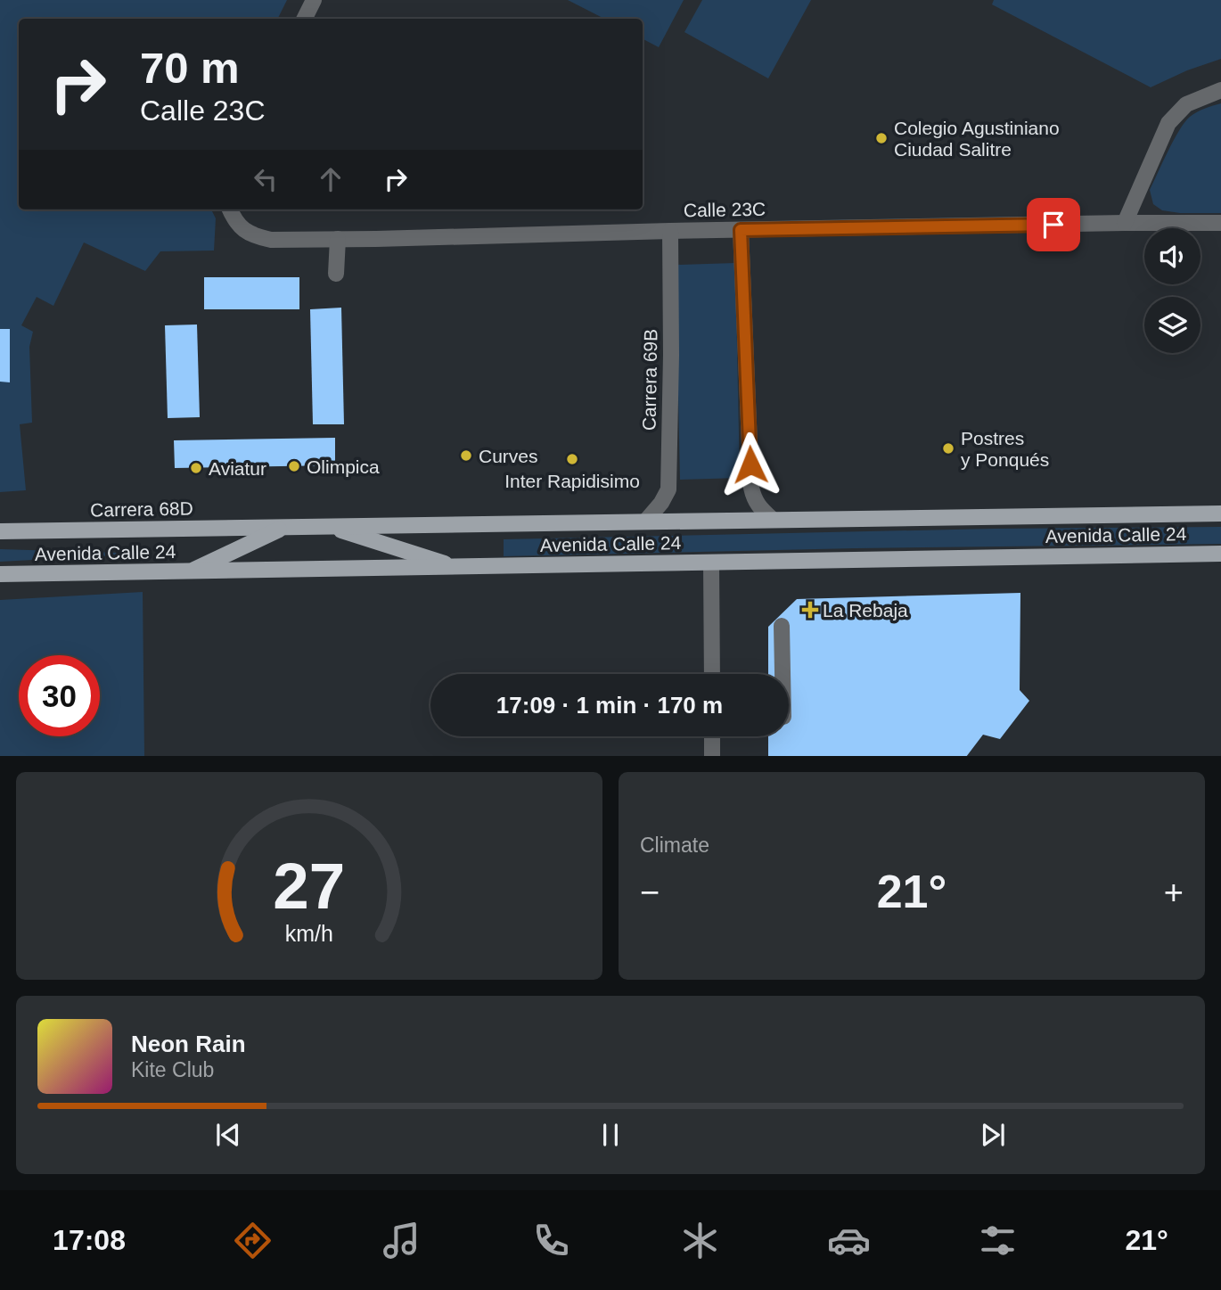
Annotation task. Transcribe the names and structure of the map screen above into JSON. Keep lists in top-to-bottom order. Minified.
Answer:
{"streets":{"main road":["Carrera 68D","Avenida Calle 24"],"street":["Calle 23C","Carrera 69B"]},"crossings":[["Calle 23C","Carrera 69B"],["Carrera 69B","Avenida Calle 24"],["Carrera 68D","Avenida Calle 24"]],"places":{"other":["Colegio Agustiniano Ciudad Salitre","Postres y Ponqués","Curves","Inter Rapidisimo","Olimpica","Aviatur"],"health":["La Rebaja"]},"page":{"turn":["70 m","Calle 23C"],"limit":"30","trip":"17:09 · 1 min · 170 m","tile":"Climate","heat":["−","21°","+"],"song":["Neon Rain","Kite Club"],"tabs":["17:08","21°"],"gauge":["27","km/h"]}}
